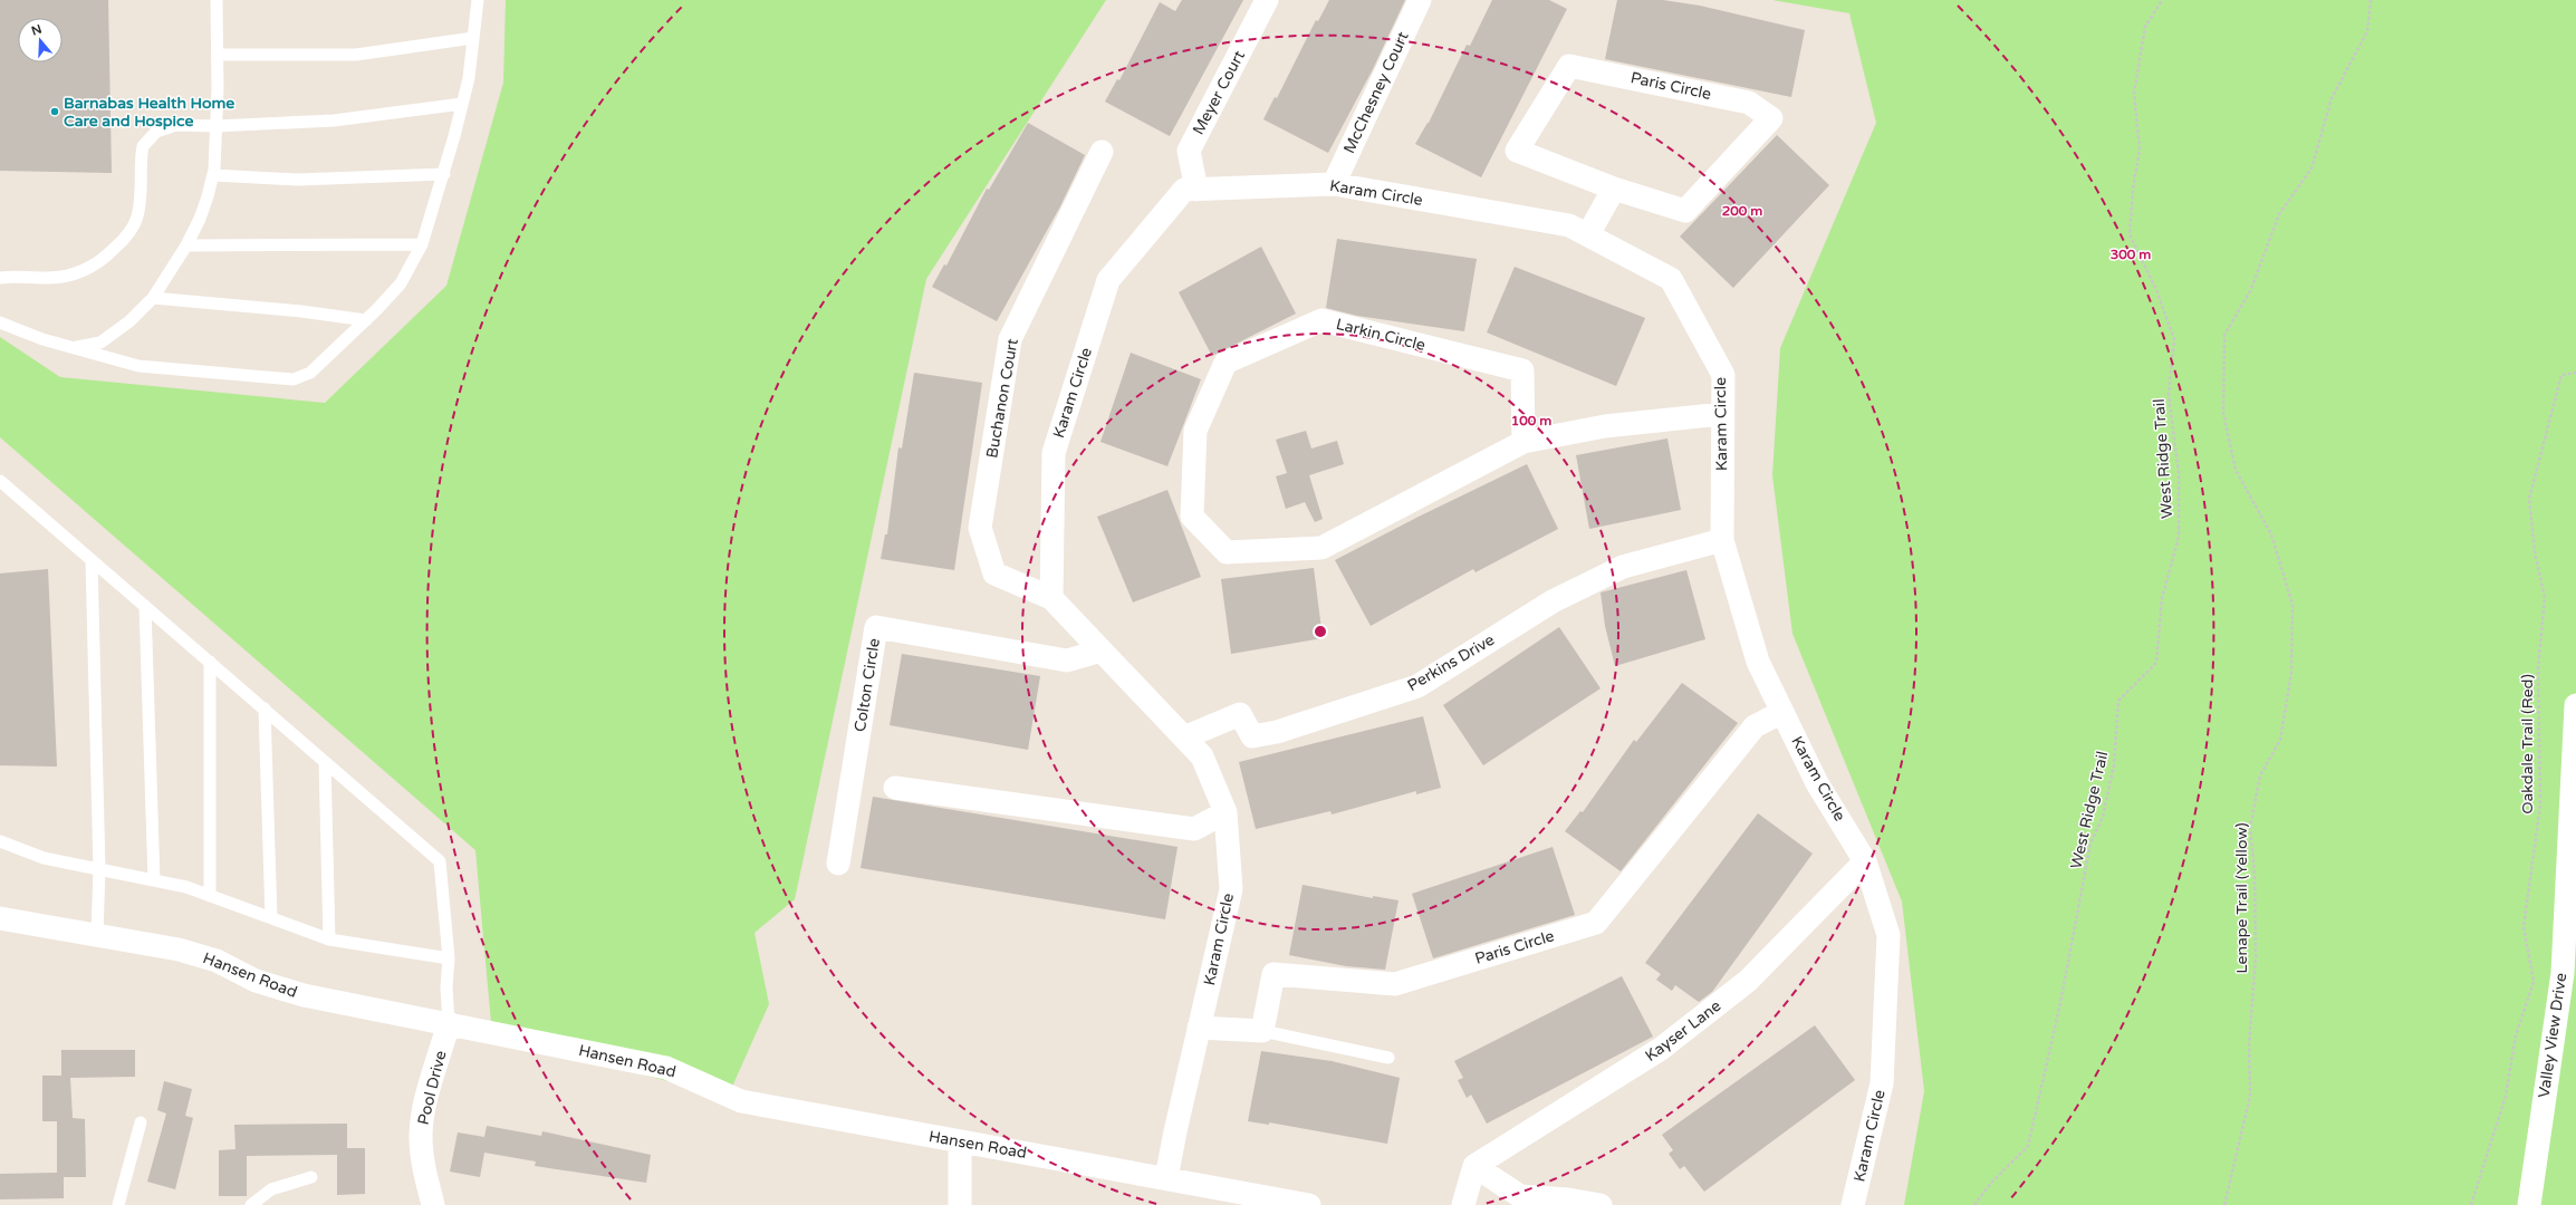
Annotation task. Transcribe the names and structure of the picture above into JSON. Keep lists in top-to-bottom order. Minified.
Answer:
{"streets":{"street":["Paris Circle","Meyer Court","McChesney Court","Karam Circle","Larkin Circle","Buchanon Court","Perkins Drive","Colton Circle","Hansen Road","Kayser Lane","Valley View Drive","Pool Drive"],"path":["West Ridge Trail","Oakdale Trail (Red)","Lenape Trail (Yellow)"]},"crossings":[["Paris Circle","Karam Circle"],["Meyer Court","Karam Circle"],["McChesney Court","Karam Circle"],["Karam Circle","Larkin Circle"],["Karam Circle","Buchanon Court"],["Karam Circle","Perkins Drive"],["Karam Circle","Colton Circle"],["Karam Circle","Hansen Road"],["Karam Circle","Kayser Lane"],["Hansen Road","Pool Drive"]],"places":["Barnabas Health Home Care and Hospice"],"north":"top","rings":["200 m","300 m","100 m"]}
